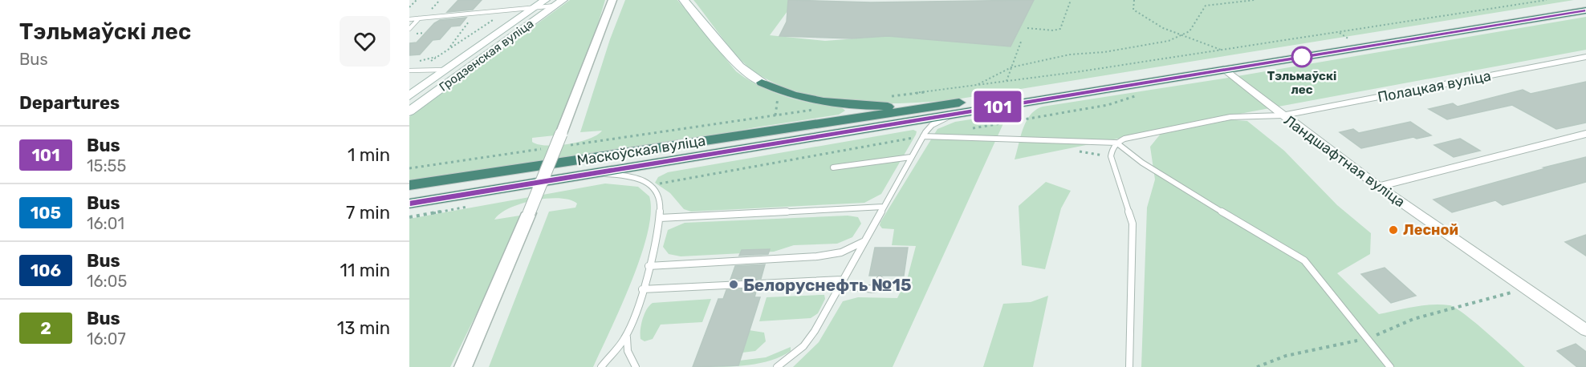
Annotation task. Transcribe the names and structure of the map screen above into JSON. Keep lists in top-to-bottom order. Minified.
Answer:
{"streets":{"highway":["Маскоўская вуліца"],"main road":["Гродзенская вуліца"],"street":["Полацкая вуліца","Ландшафтная вуліца"]},"crossings":[["Полацкая вуліца","Ландшафтная вуліца"],["Маскоўская вуліца","Ландшафтная вуліца"]],"places":["Тэльмаўскі лес","Лесной","Белоруснефть №15"],"lines":["bus line 101"],"page":{"heading":[["Тэльмаўскі лес","Bus"],"Departures"],"on_map":"101","list":[{"mark":"101","name":"Bus","note":"15:55","value":"1 min"},{"mark":"105","name":"Bus","note":"16:01","value":"7 min"},{"mark":"106","name":"Bus","note":"16:05","value":"11 min"},{"mark":"2","name":"Bus","note":"16:07","value":"13 min"}]}}
